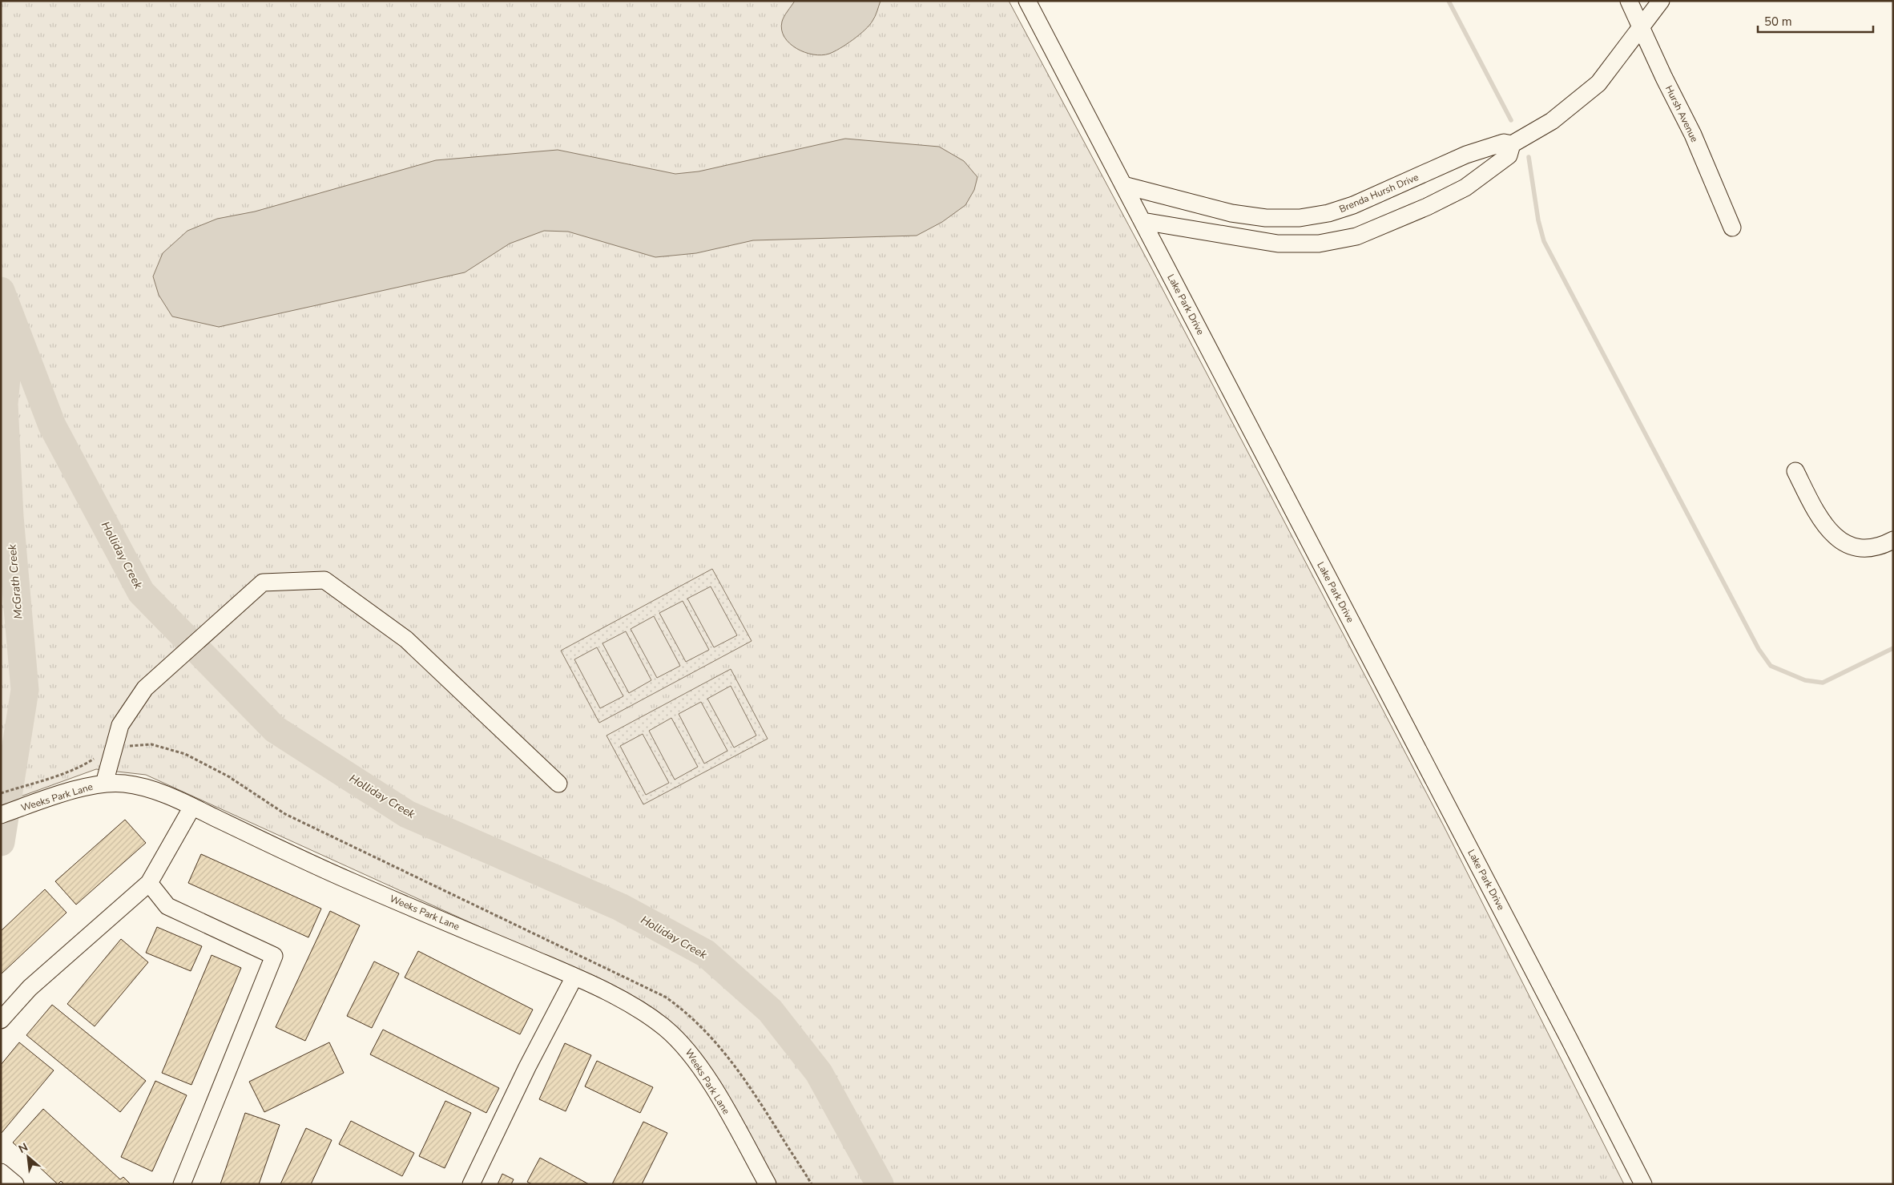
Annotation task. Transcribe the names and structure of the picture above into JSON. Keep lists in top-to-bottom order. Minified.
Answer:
{"streets":{"street":["Hursh Avenue","Brenda Hursh Drive","Lake Park Drive","Weeks Park Lane"]},"crossings":[["Hursh Avenue","Brenda Hursh Drive"],["Brenda Hursh Drive","Lake Park Drive"]],"water":["Holliday Creek","McGrath Creek"],"scale_bar":"50 m","north":"top left"}
